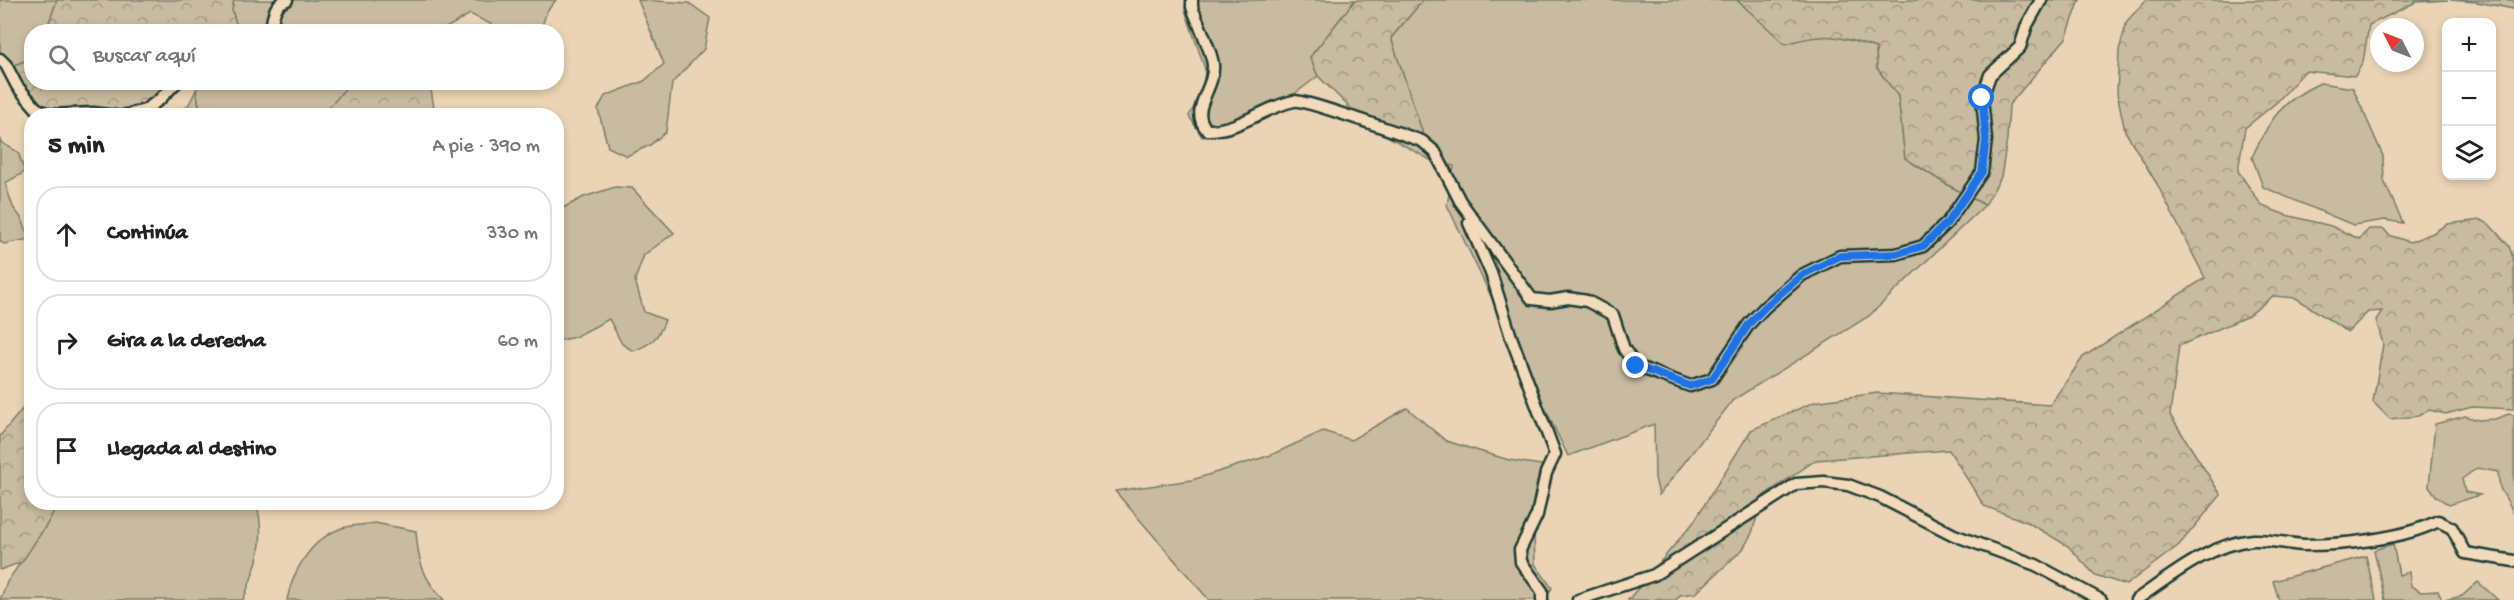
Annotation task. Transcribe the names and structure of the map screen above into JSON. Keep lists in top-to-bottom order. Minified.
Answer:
{"north":"top left","page":{"map_buttons":["+","−"],"search":"Buscar aquí","heading":["5 min","A pie · 390 m"],"list":[["Continúa","330 m"],["Gira a la derecha","60 m"],"Llegada al destino"]}}
